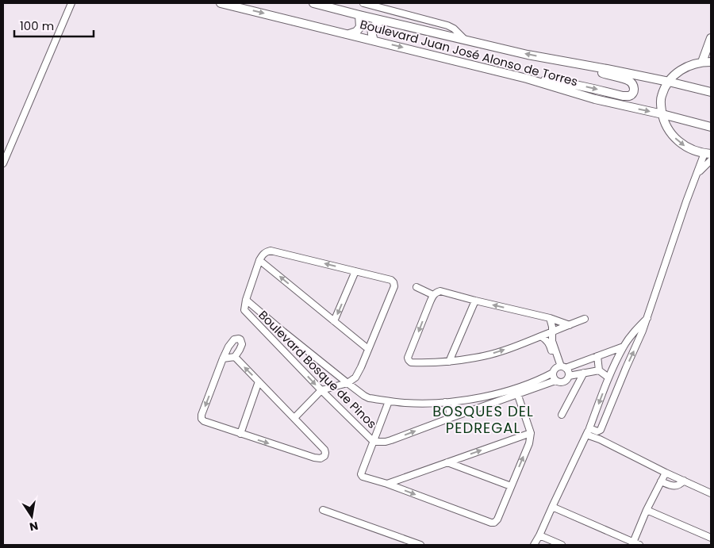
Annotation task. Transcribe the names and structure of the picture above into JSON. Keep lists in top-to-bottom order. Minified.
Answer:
{"streets":{"main road":["Boulevard Juan José Alonso de Torres"],"street":["Boulevard Bosque de Pinos"]},"districts":["BOSQUES DEL PEDREGAL"],"scale_bar":"100 m","north":"bottom"}
